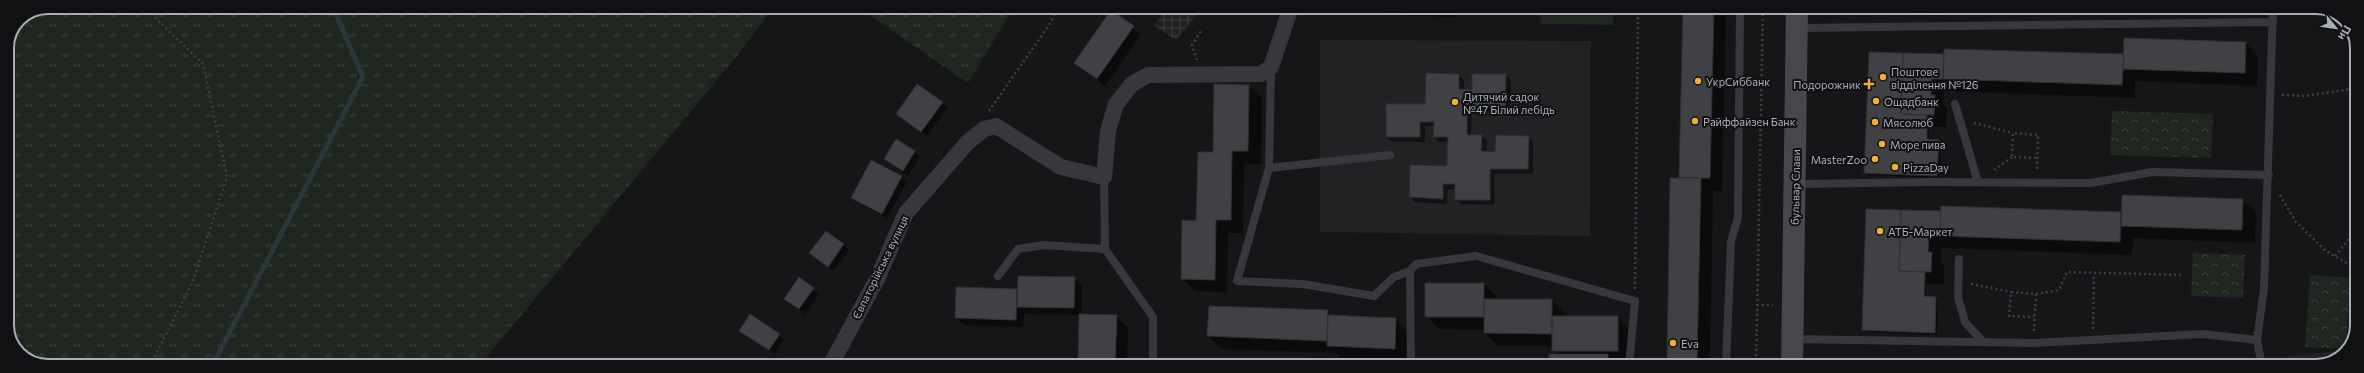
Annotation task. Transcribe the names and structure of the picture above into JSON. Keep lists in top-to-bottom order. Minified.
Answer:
{"streets":{"street":["бульвар Слави","Євпаторійська вулиця"]},"places":{"other":["Поштове відділення №126","УкрСиббанк","Ощадбанк","Дитячий садок №47 Білий лебідь","Райффайзен Банк","Мясолюб","Море пива","MasterZoo","PizzaDay","АТБ-Маркет","Eva"],"health":["Подорожник"]},"north":"bottom right"}
